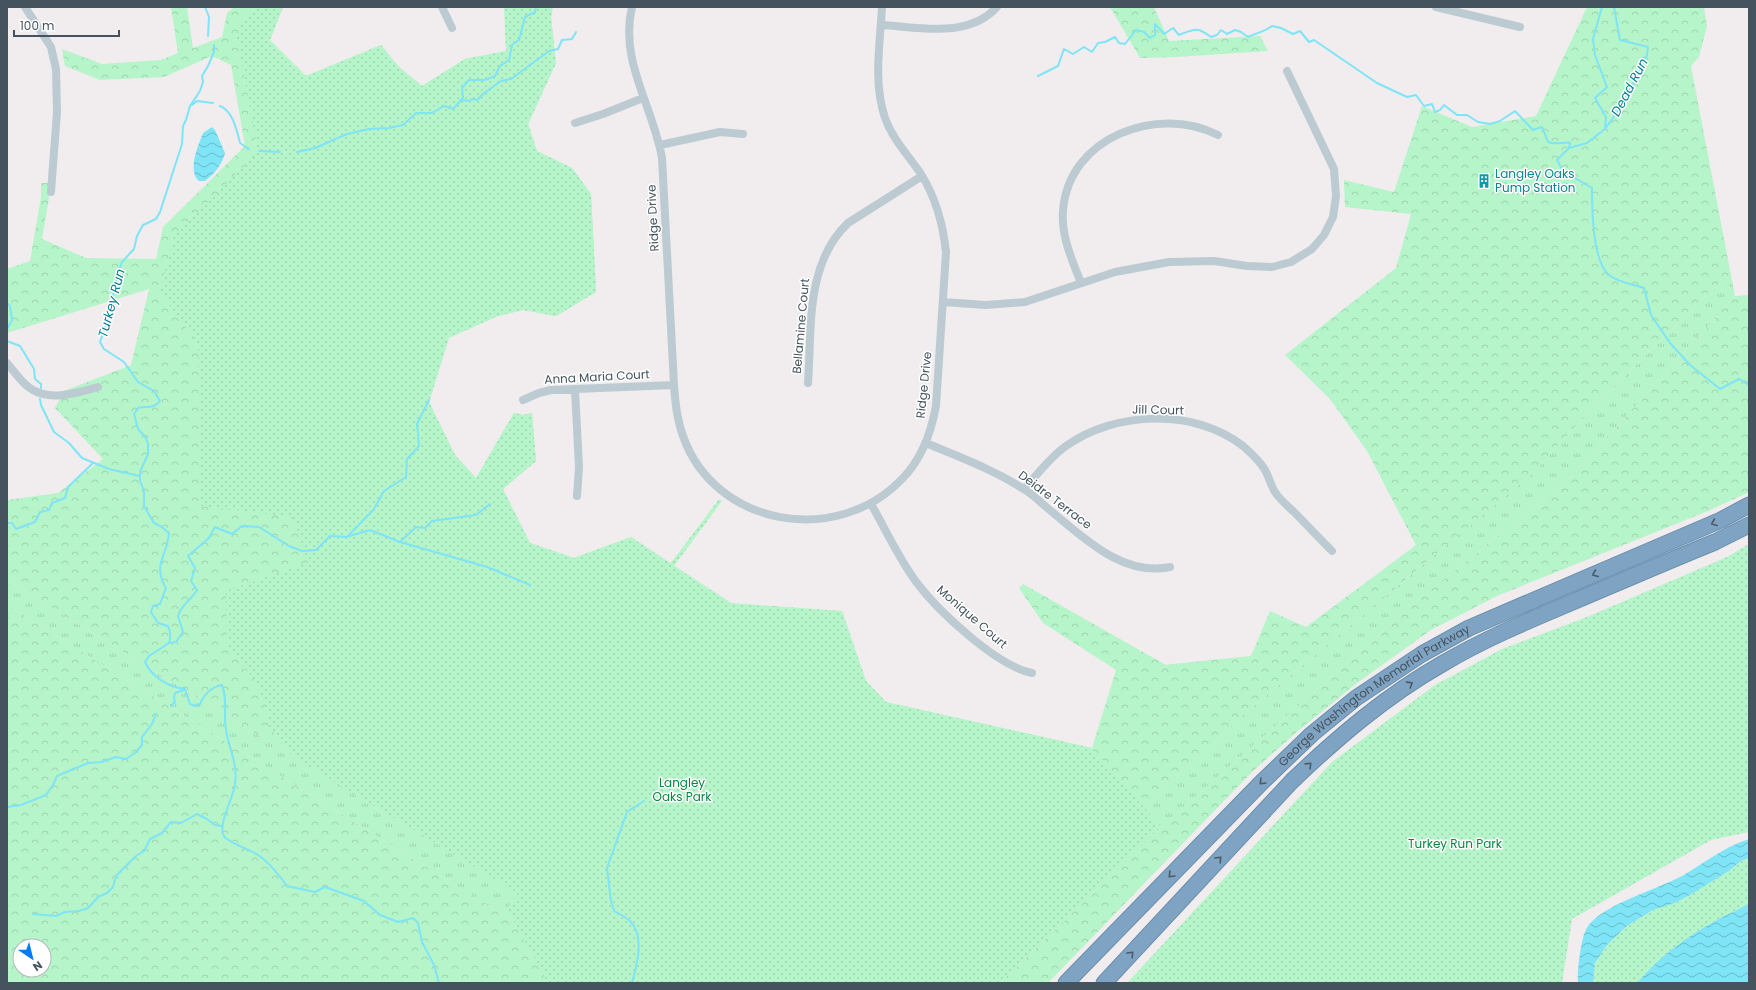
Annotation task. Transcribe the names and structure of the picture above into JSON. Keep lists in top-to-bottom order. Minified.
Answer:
{"streets":{"highway":["George Washington Memorial Parkway"],"street":["Ridge Drive","Bellamine Court","Anna Maria Court","Jill Court","Deidre Terrace","Monique Court"]},"crossings":[["Ridge Drive","Bellamine Court"],["Ridge Drive","Anna Maria Court"],["Ridge Drive","Deidre Terrace"],["Ridge Drive","Monique Court"],["Jill Court","Deidre Terrace"]],"water":["Dead Run","Turkey Run"],"parks":["Langley Oaks Park","Turkey Run Park"],"places":{"building":["Langley Oaks Pump Station"]},"scale_bar":"100 m","north":"bottom right"}
